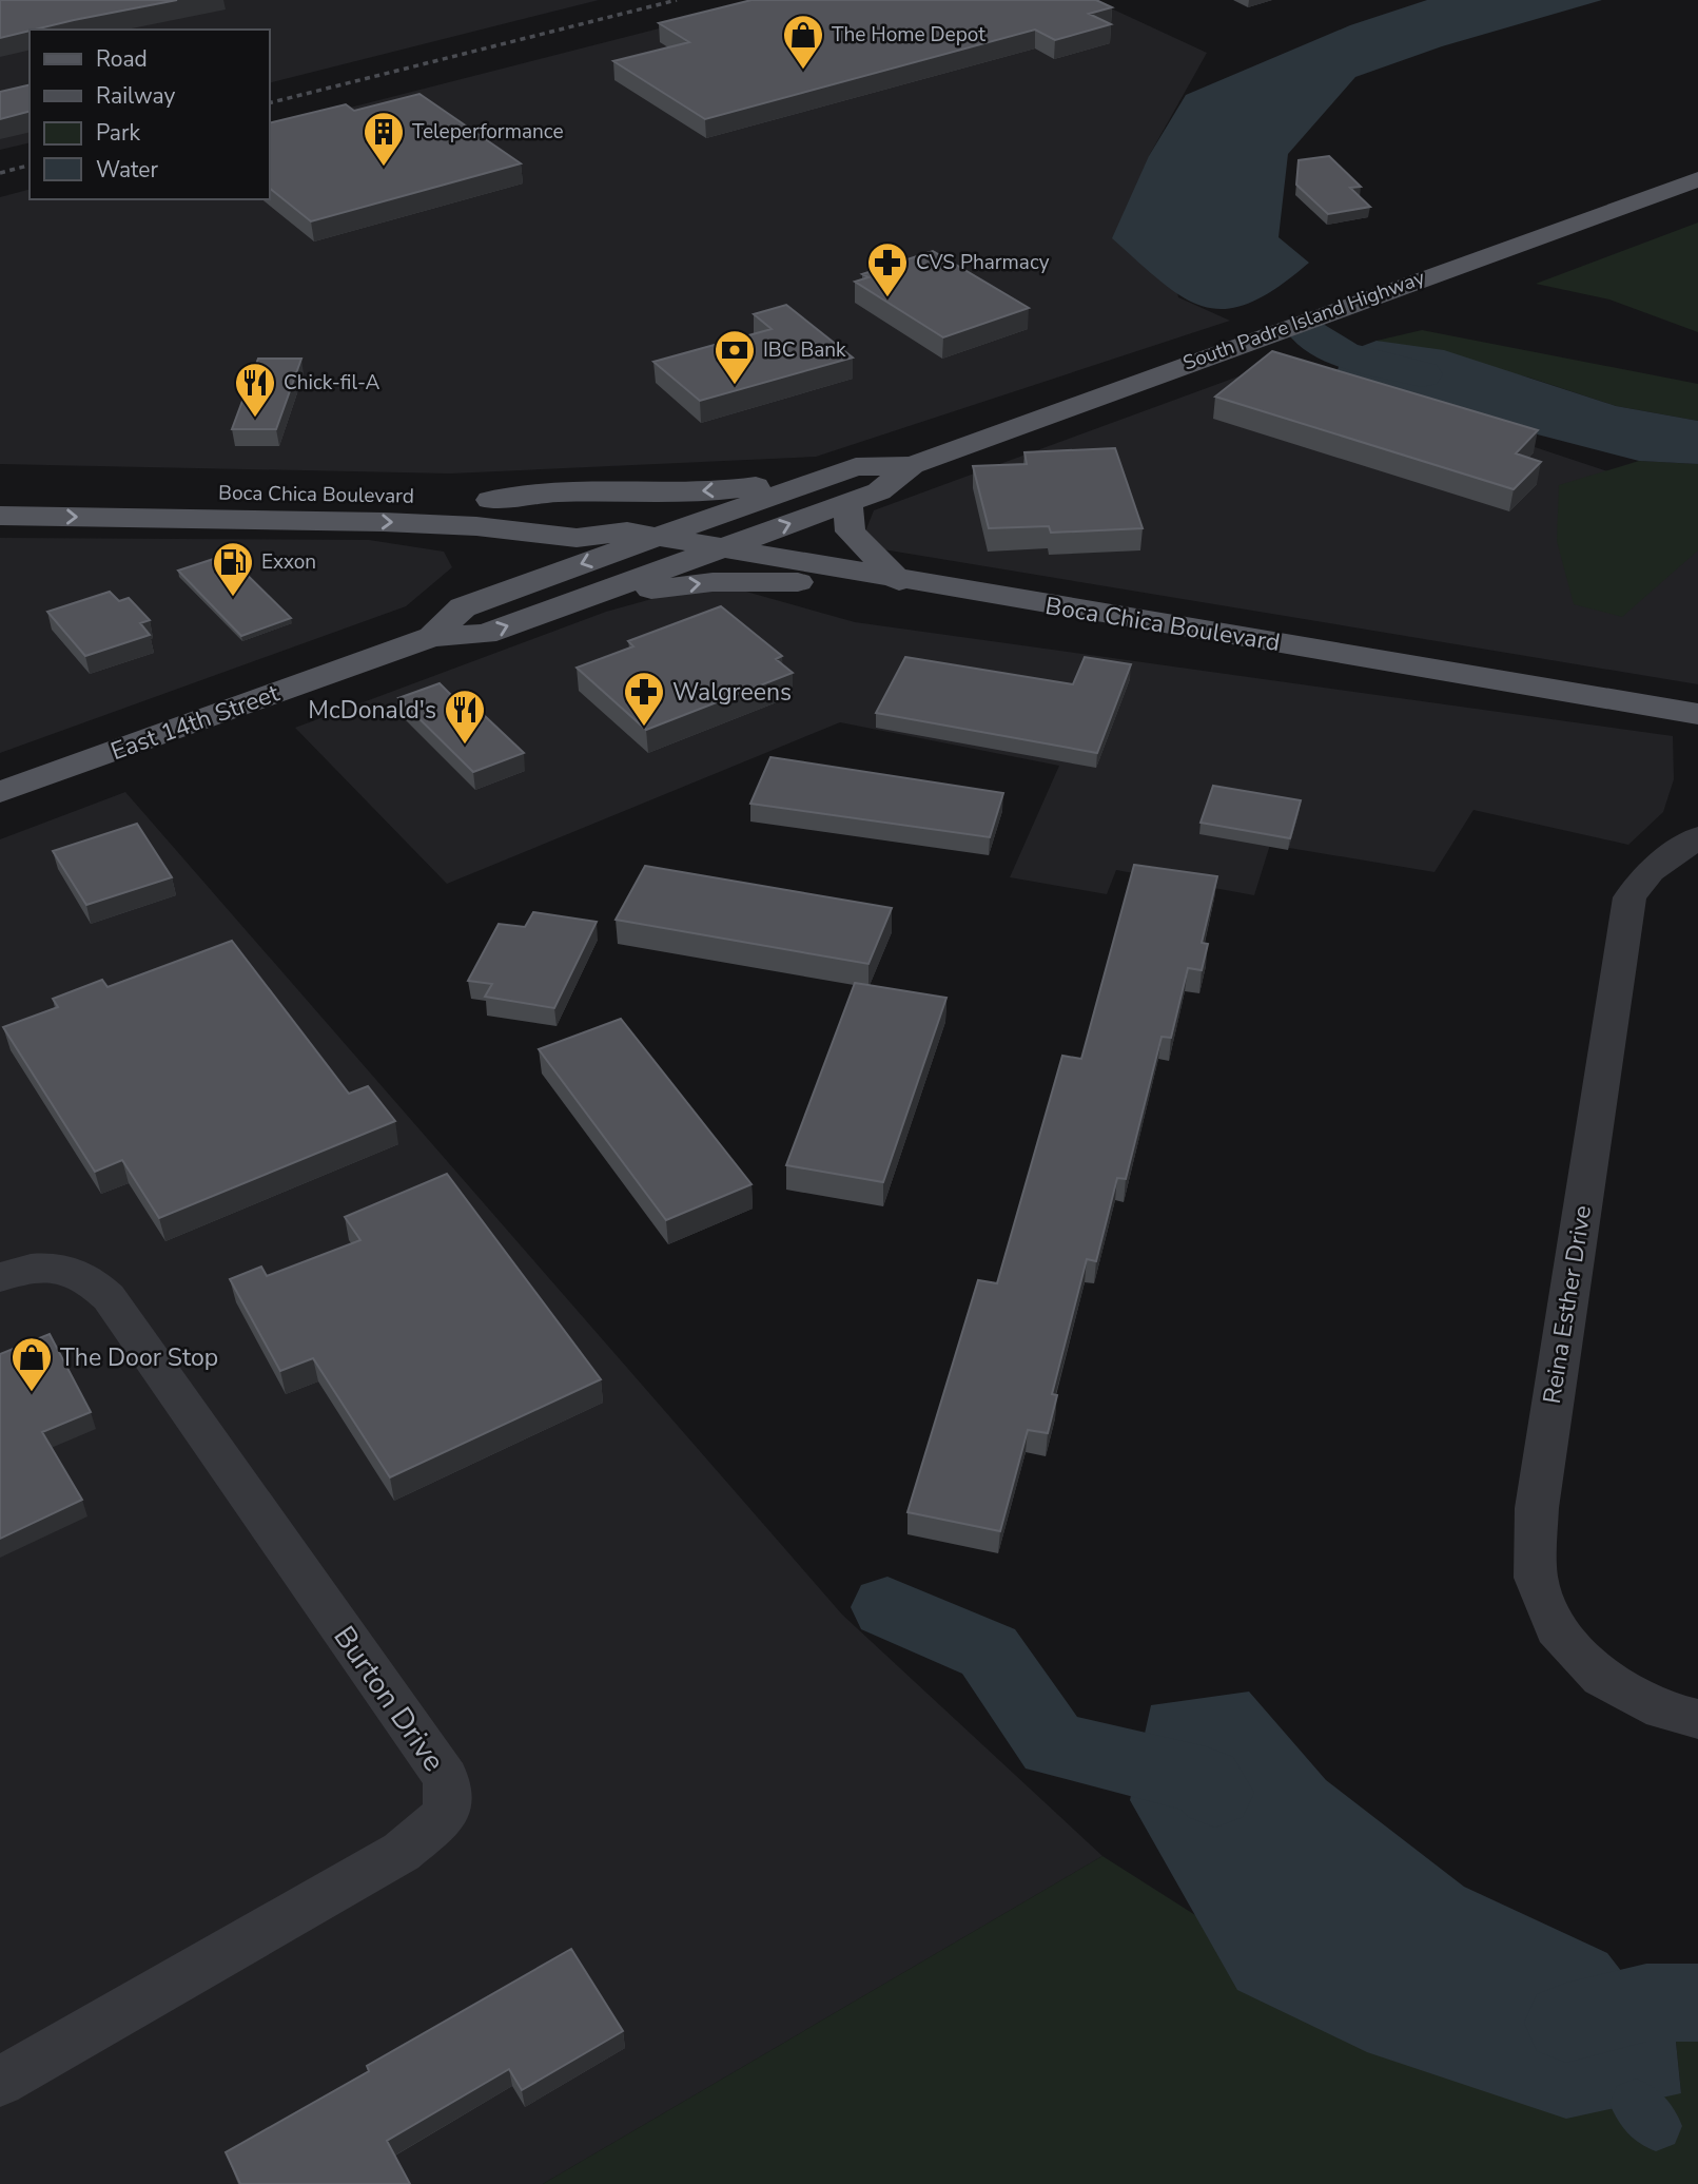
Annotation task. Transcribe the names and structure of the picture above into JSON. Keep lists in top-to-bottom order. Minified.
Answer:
{"streets":{"main road":["South Padre Island Highway","Boca Chica Boulevard","East 14th Street"],"street":["Reina Esther Drive","Burton Drive"]},"crossings":[["South Padre Island Highway","Boca Chica Boulevard"],["South Padre Island Highway","East 14th Street"],["Boca Chica Boulevard","East 14th Street"]],"places":{"shop":["The Home Depot","The Door Stop"],"building":["Teleperformance"],"pharmacy":["CVS Pharmacy","Walgreens"],"bank":["IBC Bank"],"restaurant":["Chick-fil-A","McDonald's"],"fuel station":["Exxon"]},"legend":["Road","Railway","Park","Water"]}
